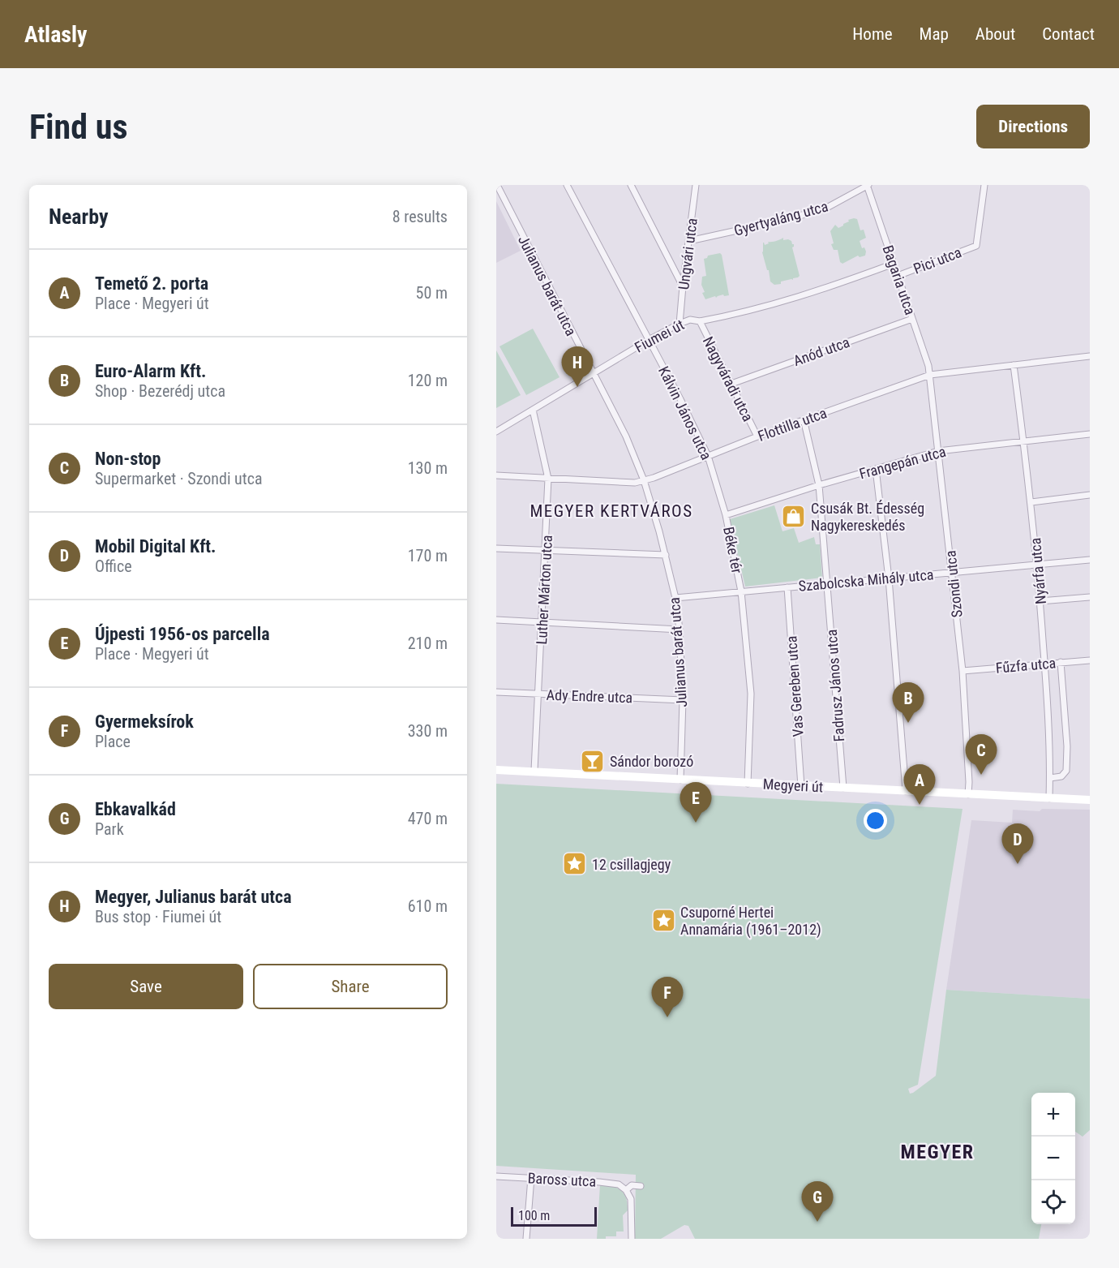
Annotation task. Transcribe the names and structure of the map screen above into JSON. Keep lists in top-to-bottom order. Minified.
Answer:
{"streets":{"main road":["Megyeri út"],"street":["Gyertyaláng utca","Ungvári utca","Pici utca","Bagaria utca","Julianus barát utca","Fiumei út","Anód utca","Nagyváradi utca","Kálvin János utca","Flottilla utca","Frangepán utca","Béke tér","Nyárfa utca","Szabolcska Mihály utca","Szondi utca","Luther Márton utca","Fűzfa utca","Fadrusz János utca","Vas Gereben utca","Ady Endre utca","Baross utca"]},"crossings":[["Gyertyaláng utca","Ungvári utca"],["Gyertyaláng utca","Bagaria utca"],["Ungvári utca","Fiumei út"],["Pici utca","Bagaria utca"],["Bagaria utca","Fiumei út"],["Bagaria utca","Anód utca"],["Bagaria utca","Flottilla utca"],["Bagaria utca","Szondi utca"],["Julianus barát utca","Fiumei út"],["Julianus barát utca","Flottilla utca"],["Julianus barát utca","Ady Endre utca"],["Julianus barát utca","Megyeri út"],["Fiumei út","Nagyváradi utca"],["Fiumei út","Kálvin János utca"],["Fiumei út","Luther Márton utca"],["Anód utca","Nagyváradi utca"],["Nagyváradi utca","Flottilla utca"],["Kálvin János utca","Flottilla utca"],["Kálvin János utca","Béke tér"],["Flottilla utca","Nyárfa utca"],["Flottilla utca","Szondi utca"],["Flottilla utca","Luther Márton utca"],["Frangepán utca","Béke tér"],["Frangepán utca","Nyárfa utca"],["Frangepán utca","Szondi utca"],["Béke tér","Szabolcska Mihály utca"],["Béke tér","Vas Gereben utca"],["Nyárfa utca","Szabolcska Mihály utca"],["Nyárfa utca","Fűzfa utca"],["Nyárfa utca","Megyeri út"],["Szabolcska Mihály utca","Szondi utca"],["Szabolcska Mihály utca","Fadrusz János utca"],["Szabolcska Mihály utca","Vas Gereben utca"],["Szondi utca","Fűzfa utca"],["Szondi utca","Megyeri út"],["Luther Márton utca","Ady Endre utca"],["Luther Márton utca","Megyeri út"],["Fadrusz János utca","Megyeri út"],["Vas Gereben utca","Megyeri út"]],"districts":["MEGYER KERTVÁROS","MEGYER"],"places":{"shop":["Csusák Bt. Édesség Nagykereskedés"],"bar":["Sándor borozó"],"place":["12 csillagjegy","Csuporné Hertei Annamária (1961–2012)"]},"scale_bar":"100 m","page":{"header":"Atlasly","nav":["Home","Map","About","Contact"],"buttons":["Directions",["Save","Share"]],"title":"Find us","heading":["Nearby","8 results"],"list":[{"mark":"A","name":"Temető 2. porta","note":"Place · Megyeri út","value":"50 m"},{"mark":"B","name":"Euro-Alarm Kft.","note":"Shop · Bezerédj utca","value":"120 m"},{"mark":"C","name":"Non-stop","note":"Supermarket · Szondi utca","value":"130 m"},{"mark":"D","name":"Mobil Digital Kft.","note":"Office","value":"170 m"},{"mark":"E","name":"Újpesti 1956-os parcella","note":"Place · Megyeri út","value":"210 m"},{"mark":"F","name":"Gyermeksírok","note":"Place","value":"330 m"},{"mark":"G","name":"Ebkavalkád","note":"Park","value":"470 m"},{"mark":"H","name":"Megyer, Julianus barát utca","note":"Bus stop · Fiumei út","value":"610 m"}],"pins":["H","B","C","A","E","D","F","G"],"map_buttons":["+","−"],"scale":"100 m"}}
